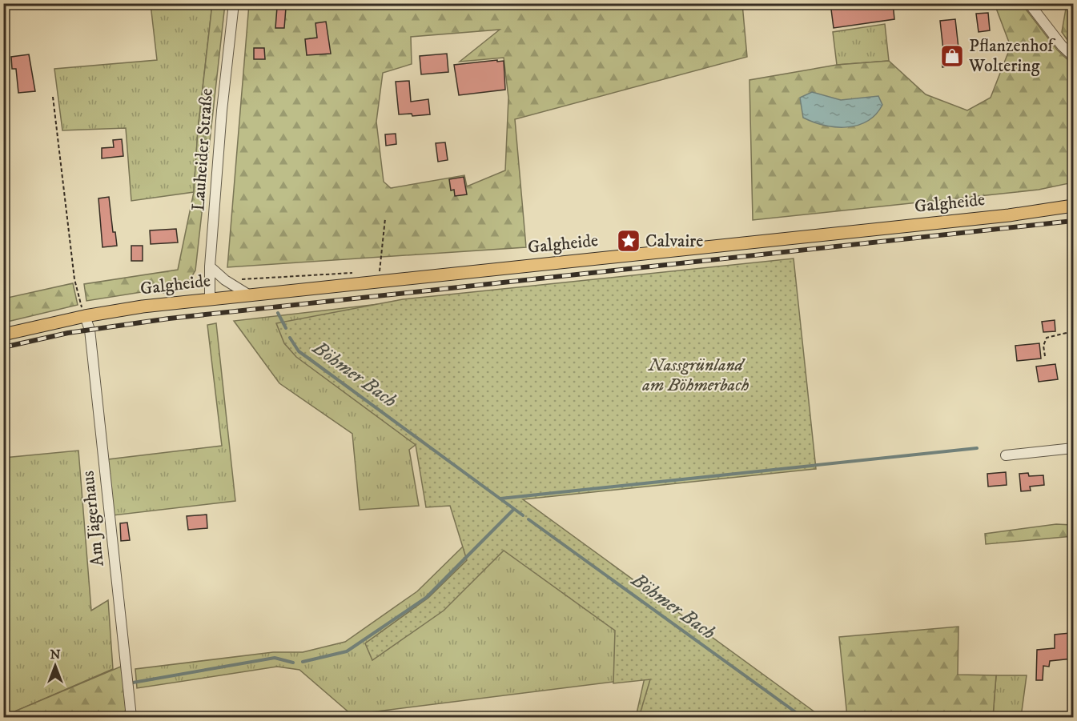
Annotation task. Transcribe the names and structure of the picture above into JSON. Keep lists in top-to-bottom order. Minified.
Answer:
{"streets":{"main road":["Galgheide"],"street":["Lauheider Straße","Am Jägerhaus"]},"crossings":[["Lauheider Straße","Galgheide"],["Galgheide","Am Jägerhaus"]],"water":["Böhmer Bach"],"parks":["Nassgrünland am Böhmerbach"],"places":{"shop":["Pflanzenhof Woltering"],"place":["Calvaire"]},"north":"top"}
